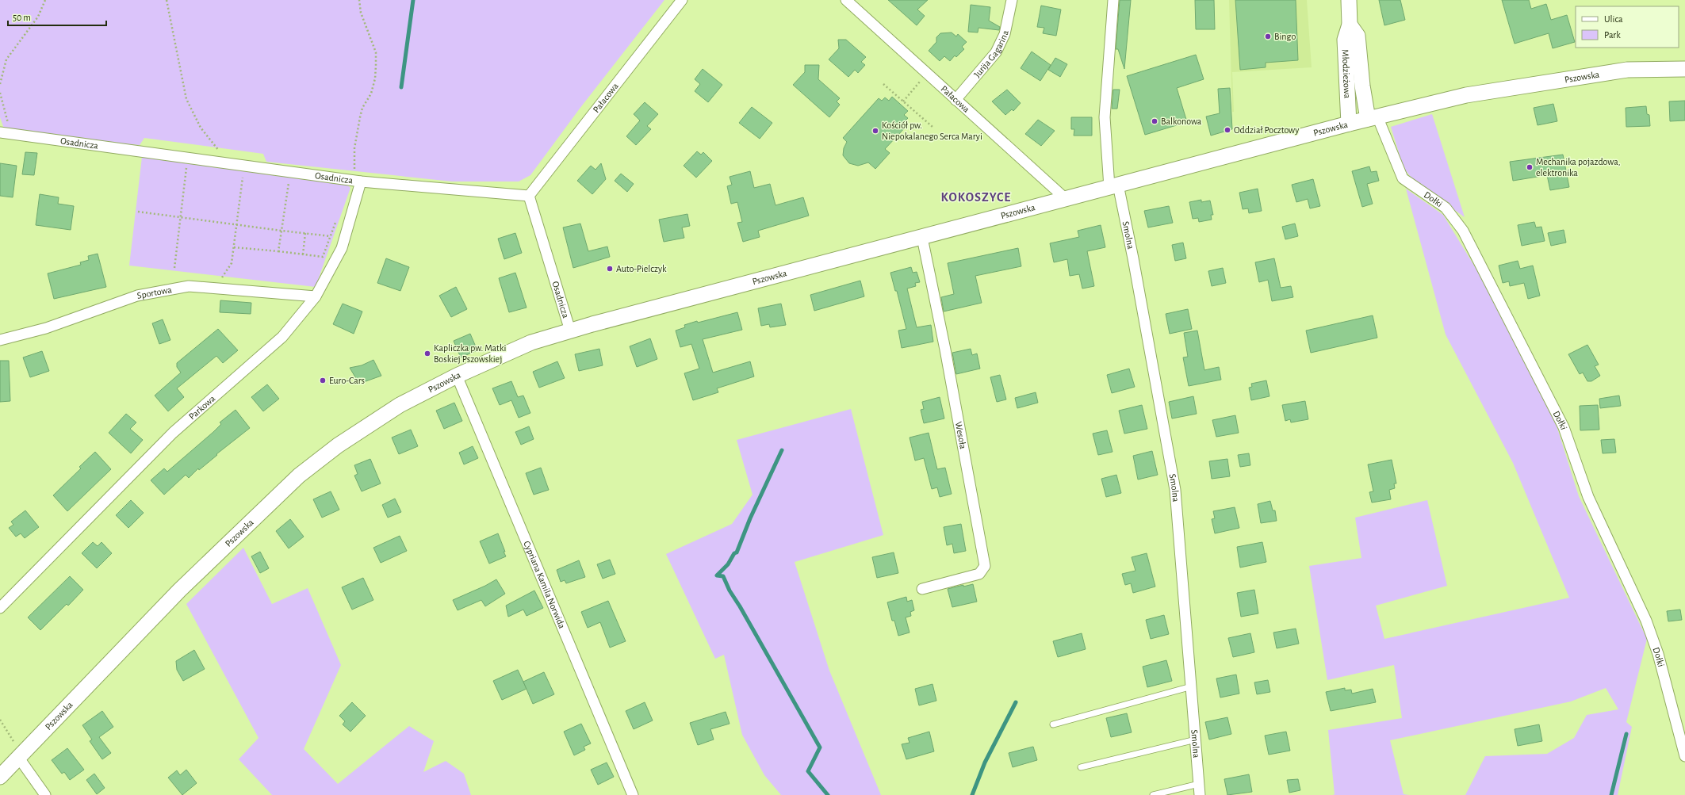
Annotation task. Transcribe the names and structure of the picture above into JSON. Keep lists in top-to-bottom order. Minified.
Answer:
{"streets":{"main road":["Młodzieżowa","Pszowska"],"street":["Jurija Gagarina","Pałacowa","Osadnicza","Dołki","Smolna","Sportowa","Parkowa","Wesoła","Cypriana Kamila Norwida"]},"crossings":[["Jurija Gagarina","Pałacowa"],["Młodzieżowa","Pszowska"],["Młodzieżowa","Dołki"],["Pszowska","Pałacowa"],["Pszowska","Osadnicza"],["Pszowska","Dołki"],["Pszowska","Smolna"],["Pszowska","Wesoła"],["Pszowska","Cypriana Kamila Norwida"],["Pałacowa","Osadnicza"],["Osadnicza","Parkowa"],["Sportowa","Parkowa"]],"districts":["KOKOSZYCE"],"places":["Bingo","Balkonowa","Oddział Pocztowy","Kościół pw. Niepokalanego Serca Maryi","Mechanika pojazdowa, elektronika","Auto-Pielczyk","Kapliczka pw. Matki Boskiej Pszowskiej","Euro-Cars"],"legend":["Ulica","Park"],"scale_bar":"50 m"}
